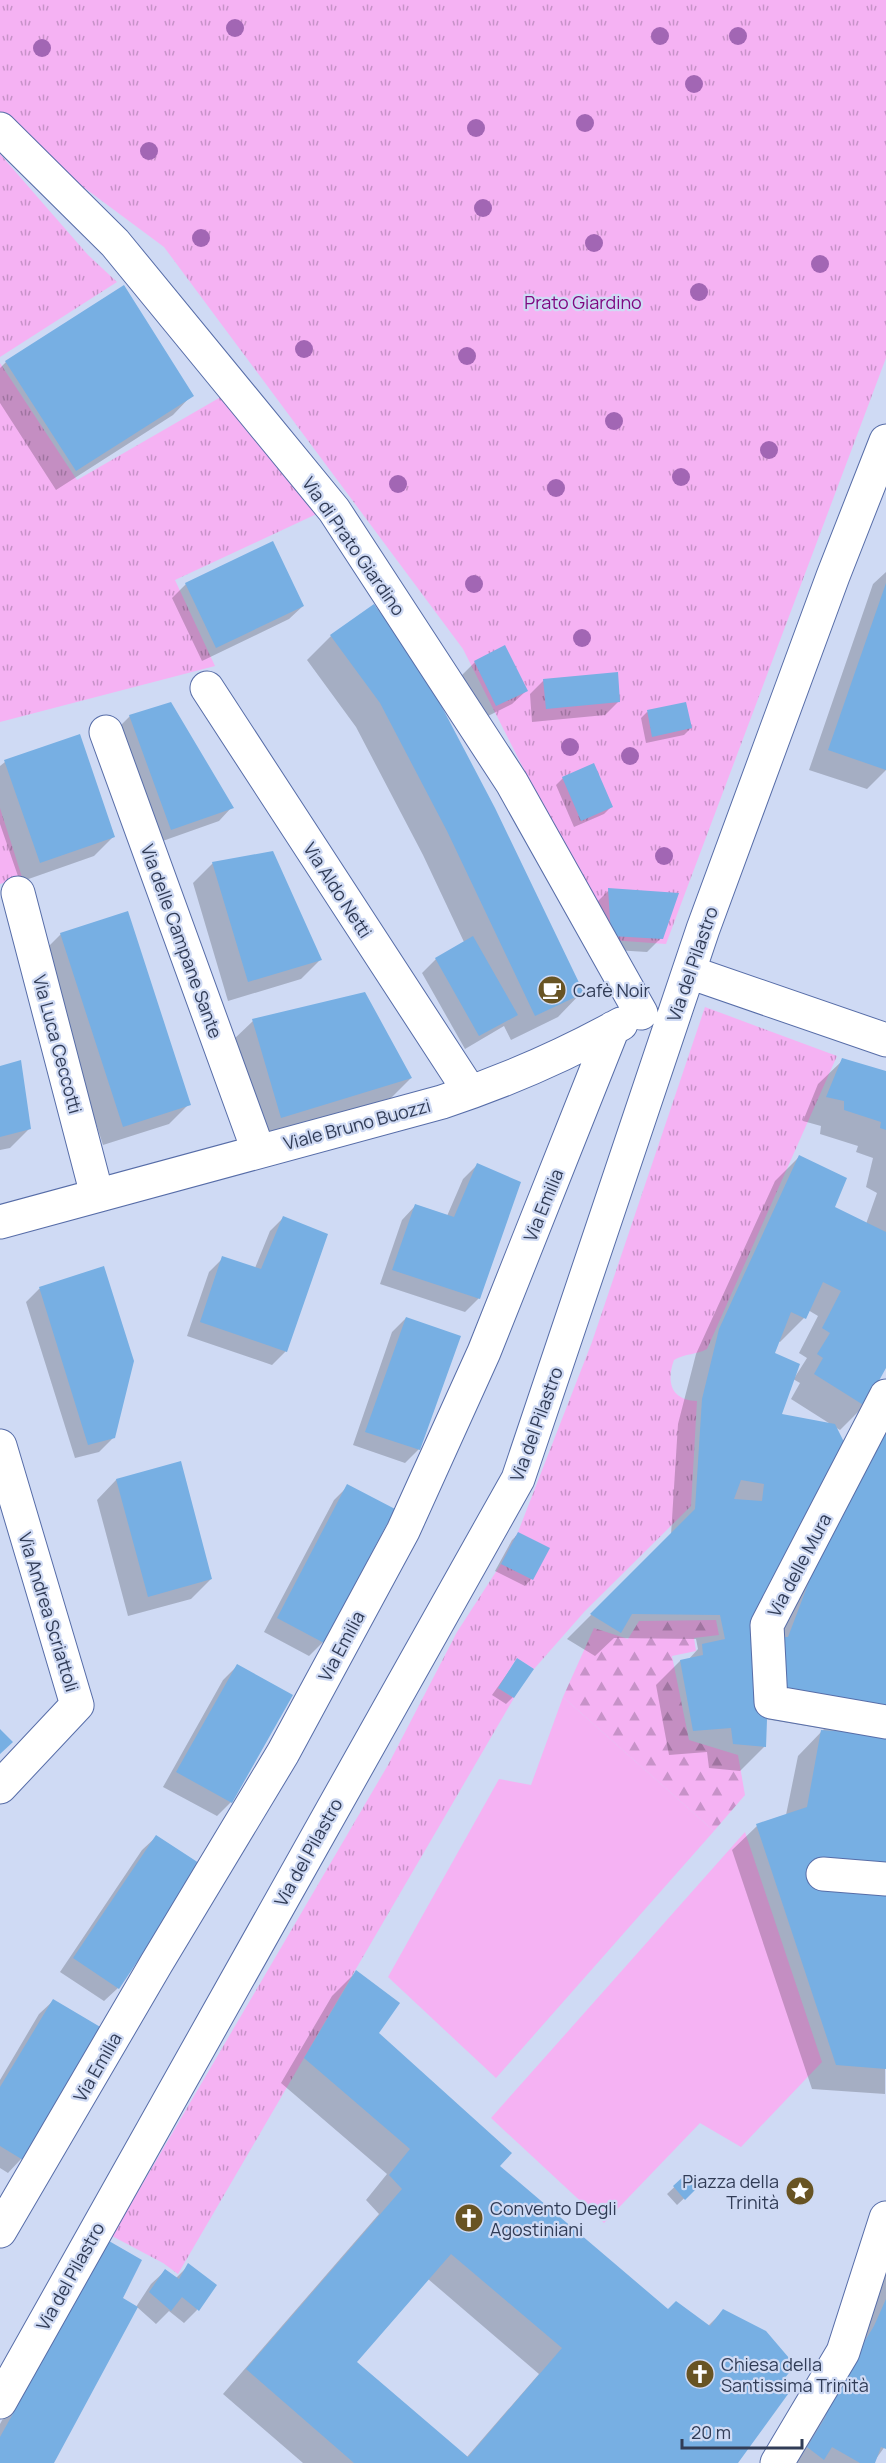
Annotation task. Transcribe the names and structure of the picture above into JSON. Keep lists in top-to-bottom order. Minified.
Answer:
{"streets":{"street":["Via di Prato Giardino","Via Aldo Netti","Via delle Campane Sante","Via del Pilastro","Via Luca Ceccotti","Viale Bruno Buozzi","Via Emilia","Via delle Mura","Via Andrea Scriattoli"]},"crossings":[["Via di Prato Giardino","Viale Bruno Buozzi"],["Via di Prato Giardino","Via Emilia"],["Via Aldo Netti","Viale Bruno Buozzi"],["Via delle Campane Sante","Viale Bruno Buozzi"],["Via del Pilastro","Viale Bruno Buozzi"],["Via Luca Ceccotti","Viale Bruno Buozzi"],["Viale Bruno Buozzi","Via Emilia"]],"parks":["Prato Giardino"],"places":{"cafe":["Cafè Noir"],"place":["Piazza della Trinità"],"church":["Convento Degli Agostiniani","Chiesa della Santissima Trinità"]},"scale_bar":"20 m"}
